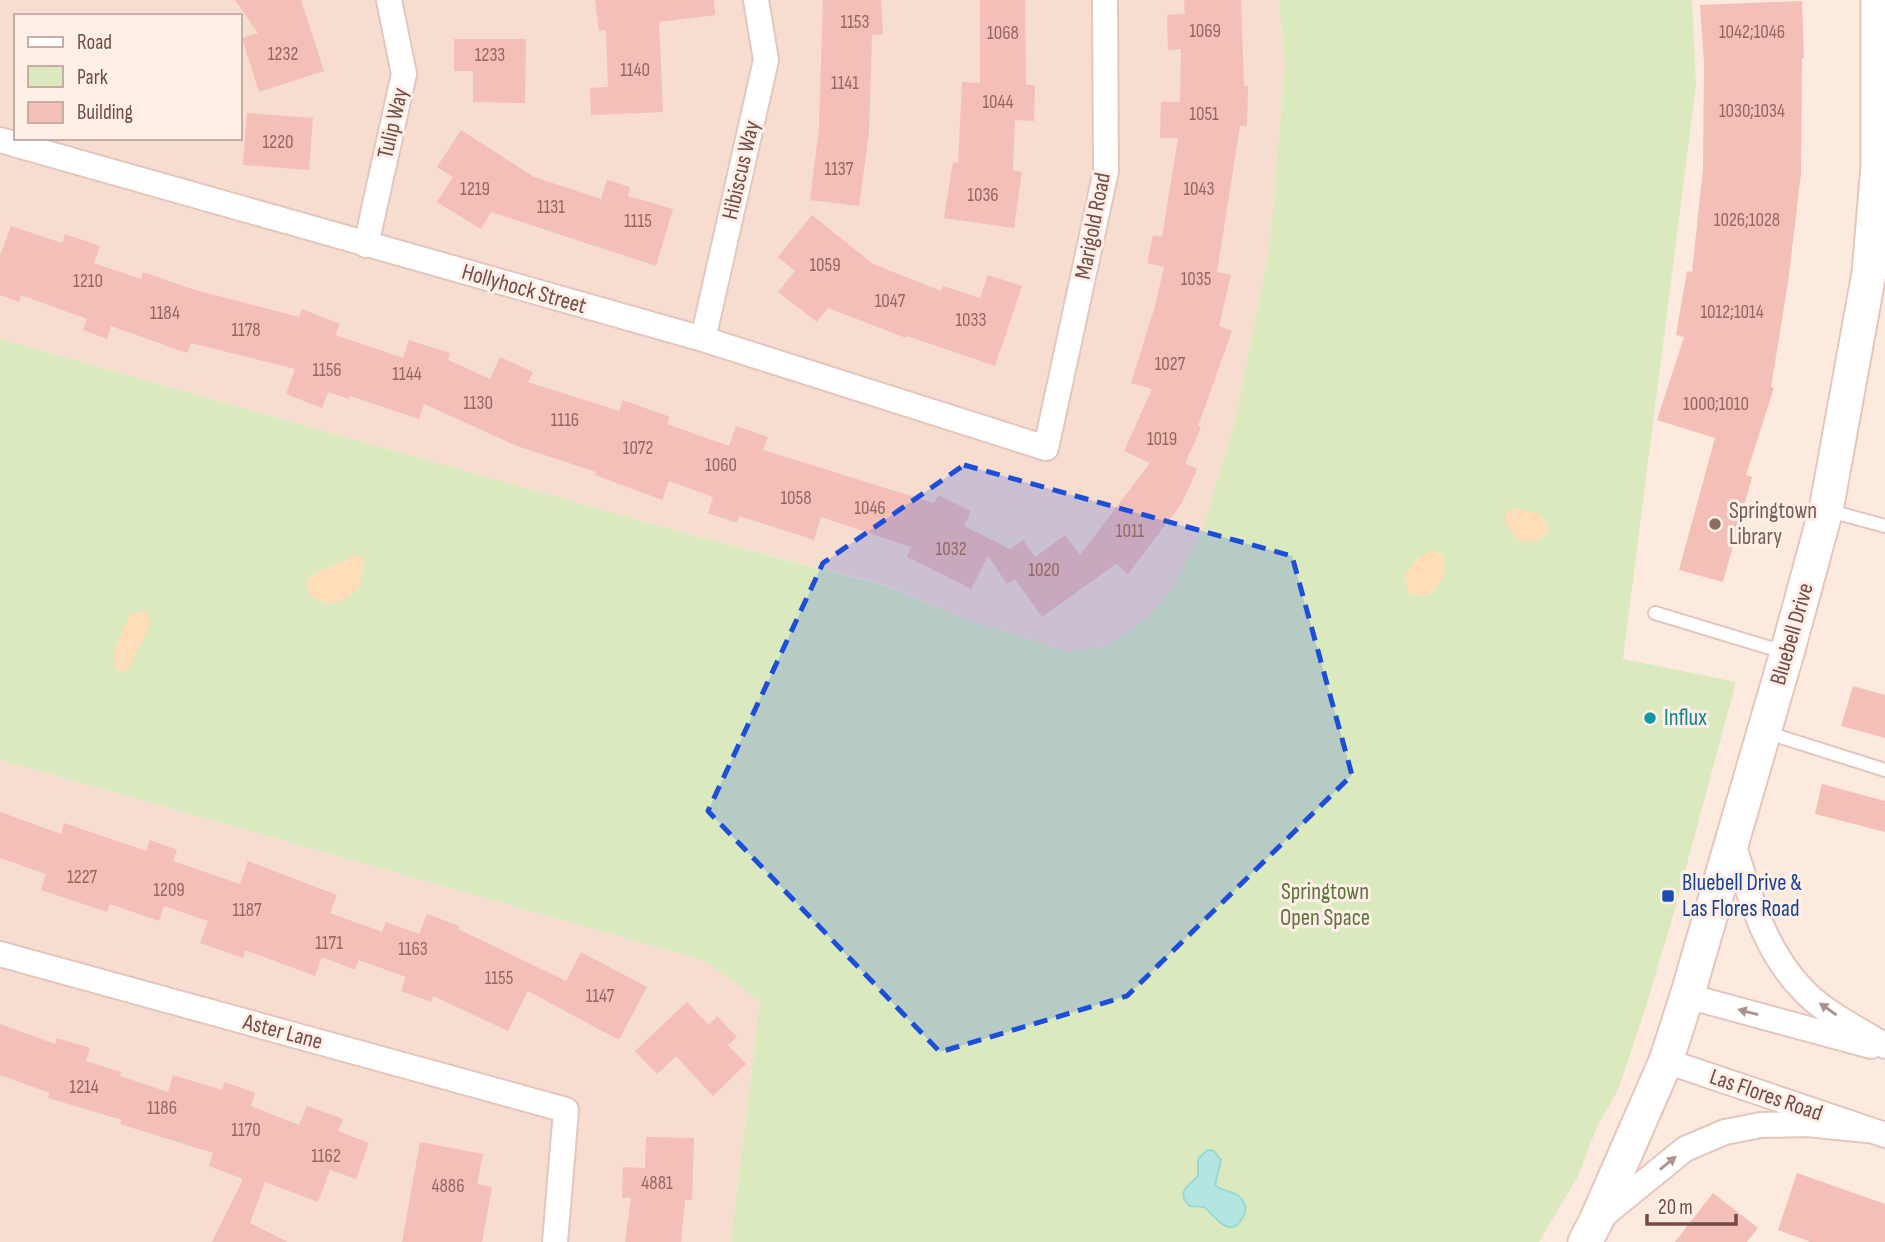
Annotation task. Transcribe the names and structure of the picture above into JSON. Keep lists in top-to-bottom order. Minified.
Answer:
{"streets":{"street":["Tulip Way","Hibiscus Way","Marigold Road","Hollyhock Street","Bluebell Drive","Aster Lane","Las Flores Road"]},"crossings":[["Tulip Way","Hollyhock Street"],["Hibiscus Way","Hollyhock Street"],["Marigold Road","Hollyhock Street"],["Bluebell Drive","Las Flores Road"]],"one_way":["Las Flores Road"],"parks":["Springtown Open Space"],"places":{"other":["Springtown Library","Influx"],"transit":["Bluebell Drive & Las Flores Road"]},"house_numbers":["1153","1069","1042;1046","1068","1232","1233","1140","1141","1044","1030;1034","1051","1220","1137","1219","1043","1036","1131","1026;1028","1115","1059","1035","1210","1047","1012;1014","1184","1033","1178","1027","1156","1144","1130","1000;1010","1116","1019","1072","1060","1058","1046","1011","1032","1020","1227","1209","1187","1171","1163","1155","1147","1214","1186","1170","1162","4881","4886"],"legend":["Road","Park","Building"],"scale_bar":"20 m"}
